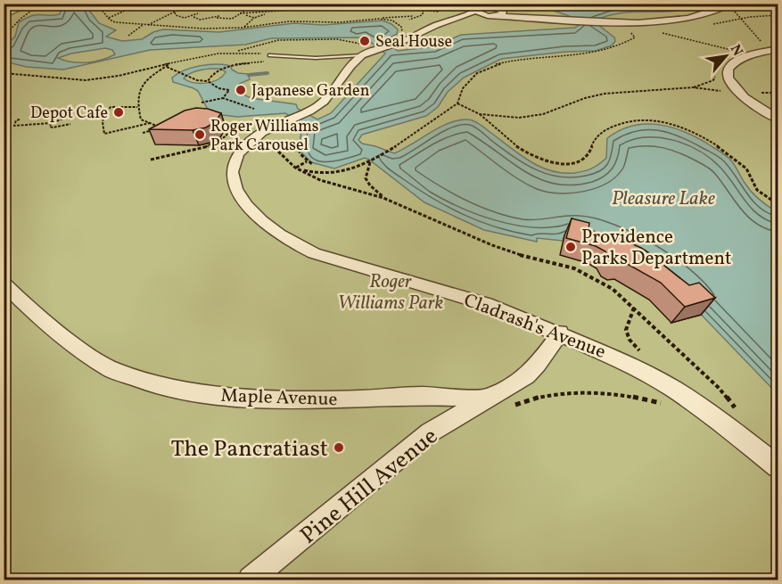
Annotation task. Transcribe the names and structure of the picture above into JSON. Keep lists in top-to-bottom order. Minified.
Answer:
{"streets":{"street":["Cladrash's Avenue","Maple Avenue","Pine Hill Avenue"]},"crossings":[["Maple Avenue","Pine Hill Avenue"]],"water":["Pleasure Lake"],"parks":["Roger Williams Park"],"places":["Seal House","Japanese Garden","Depot Cafe","Roger Williams Park Carousel","Providence Parks Department","The Pancratiast"],"north":"top right"}
